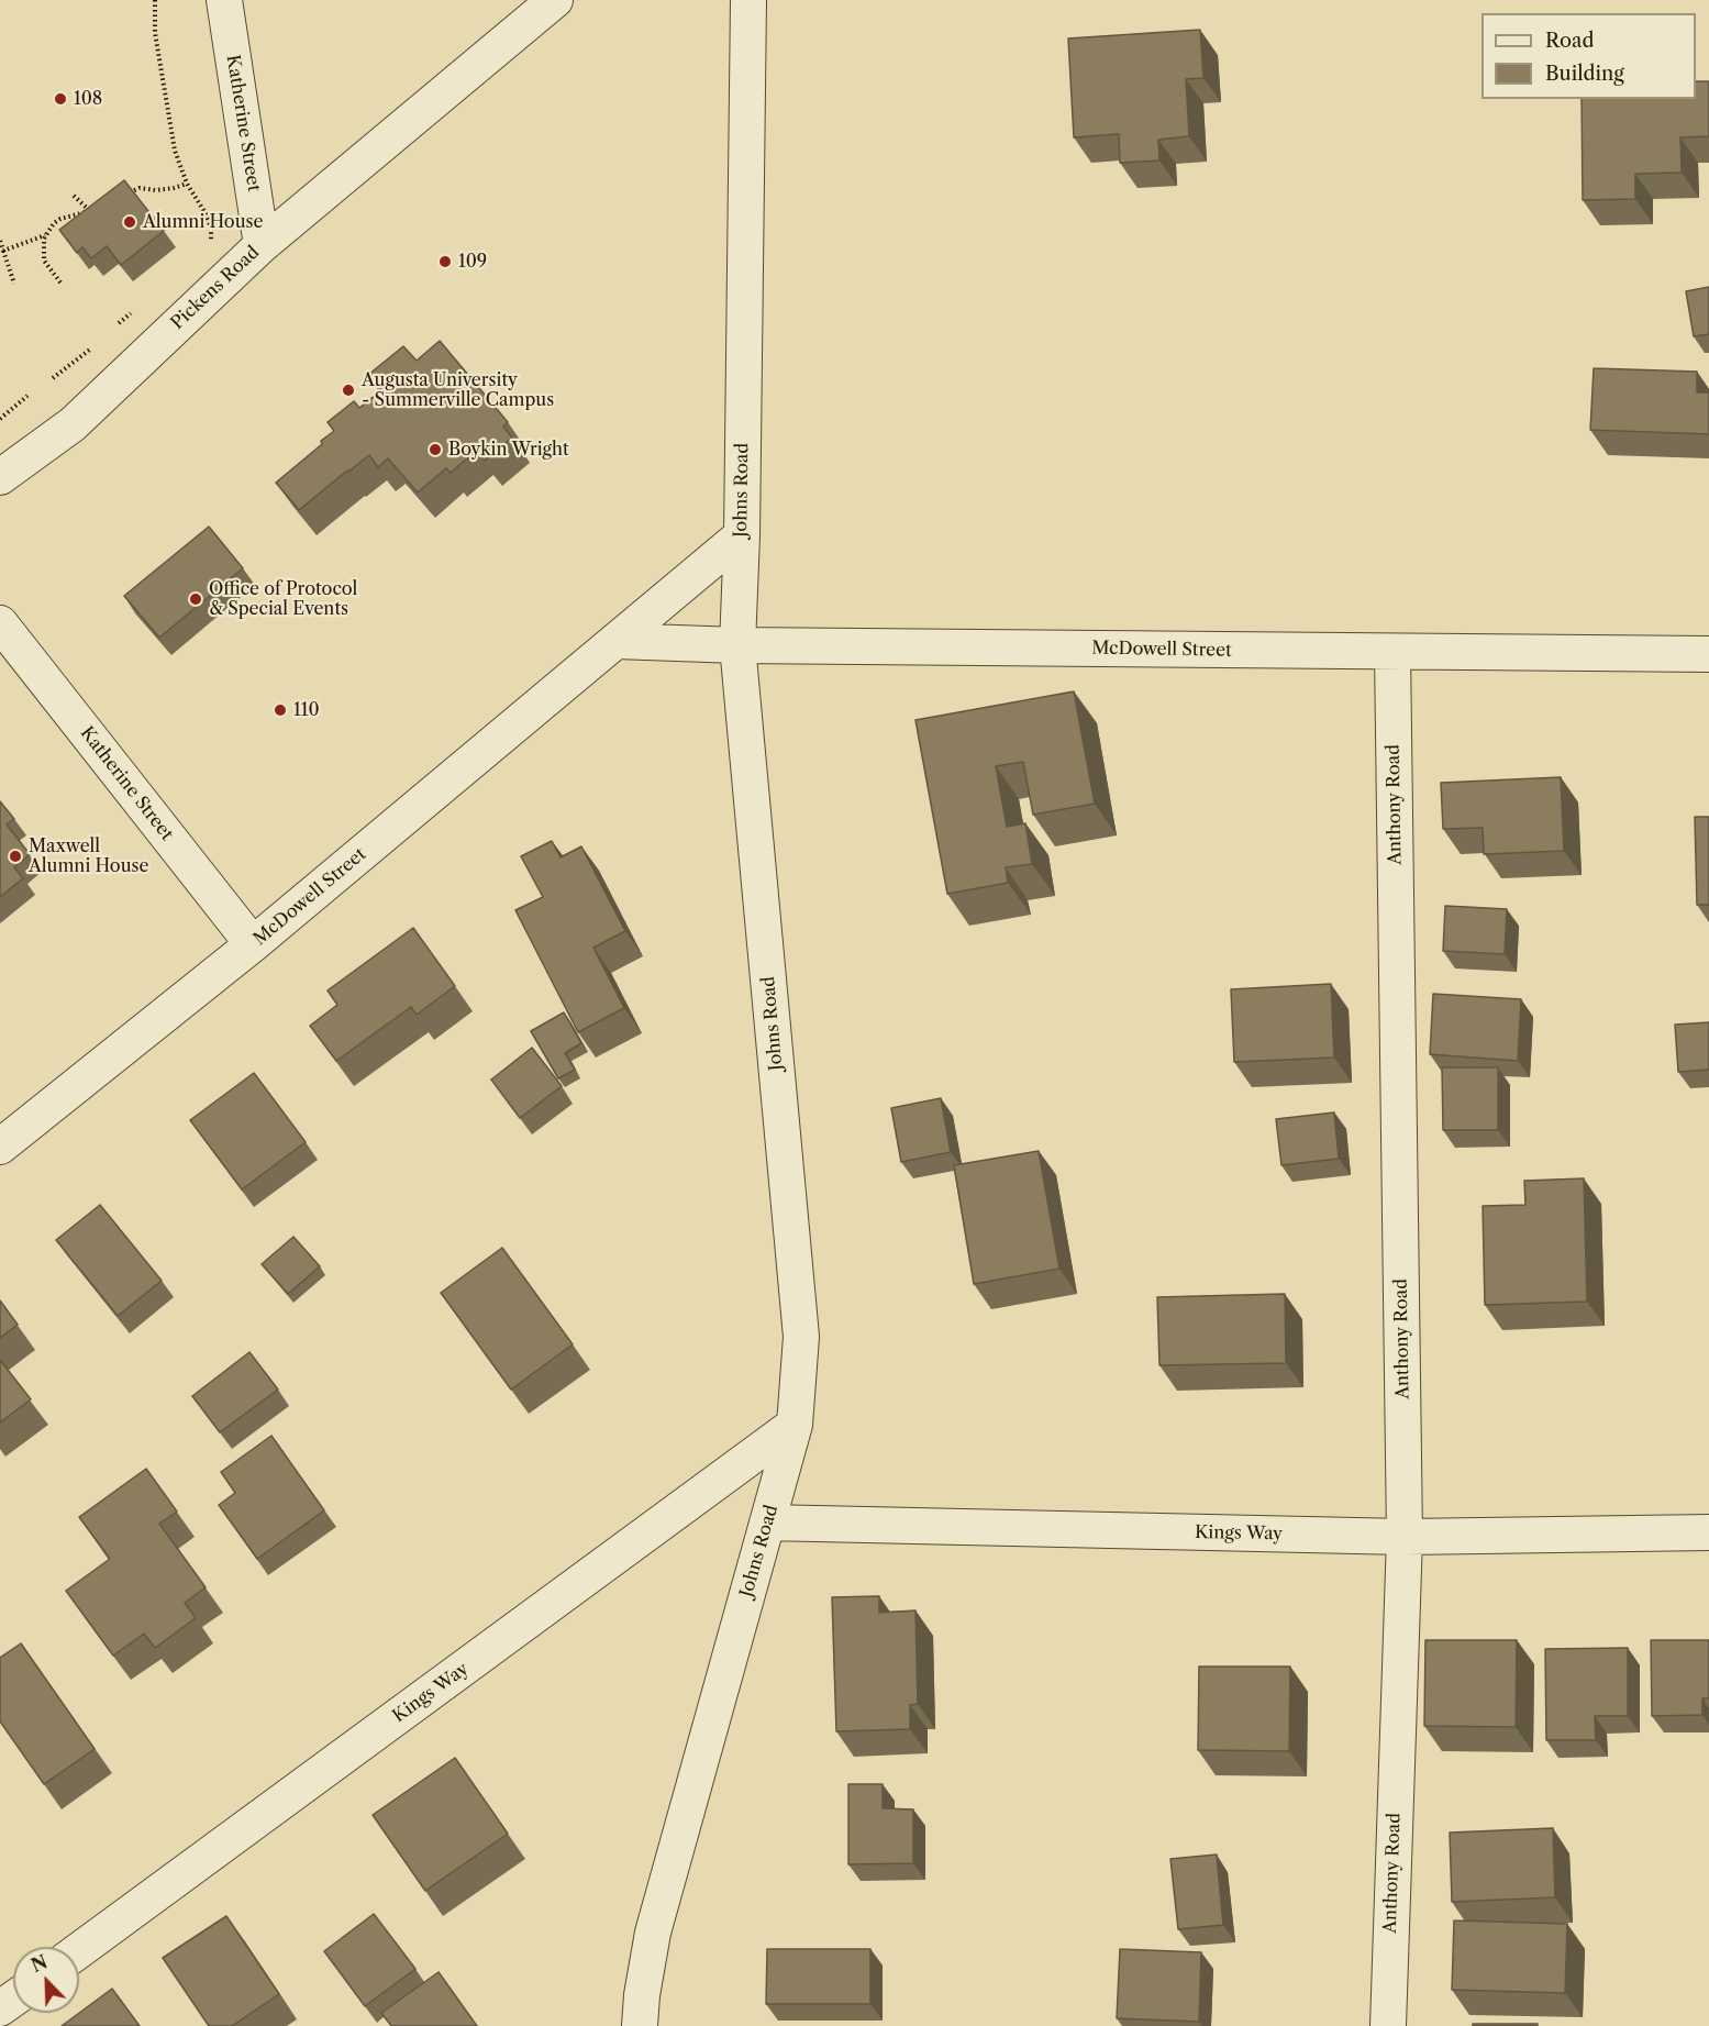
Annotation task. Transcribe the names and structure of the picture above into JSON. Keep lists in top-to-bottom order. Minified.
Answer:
{"streets":{"street":["Katherine Street","Pickens Road","Johns Road","McDowell Street","Anthony Road","Kings Way"]},"crossings":[["Katherine Street","Pickens Road"],["Katherine Street","McDowell Street"],["Johns Road","McDowell Street"],["Johns Road","Kings Way"],["McDowell Street","Anthony Road"],["Anthony Road","Kings Way"]],"places":["108","Alumni House","109","Augusta University - Summerville Campus","Boykin Wright","Office of Protocol & Special Events","110","Maxwell Alumni House"],"legend":["Road","Building"],"north":"top left"}
